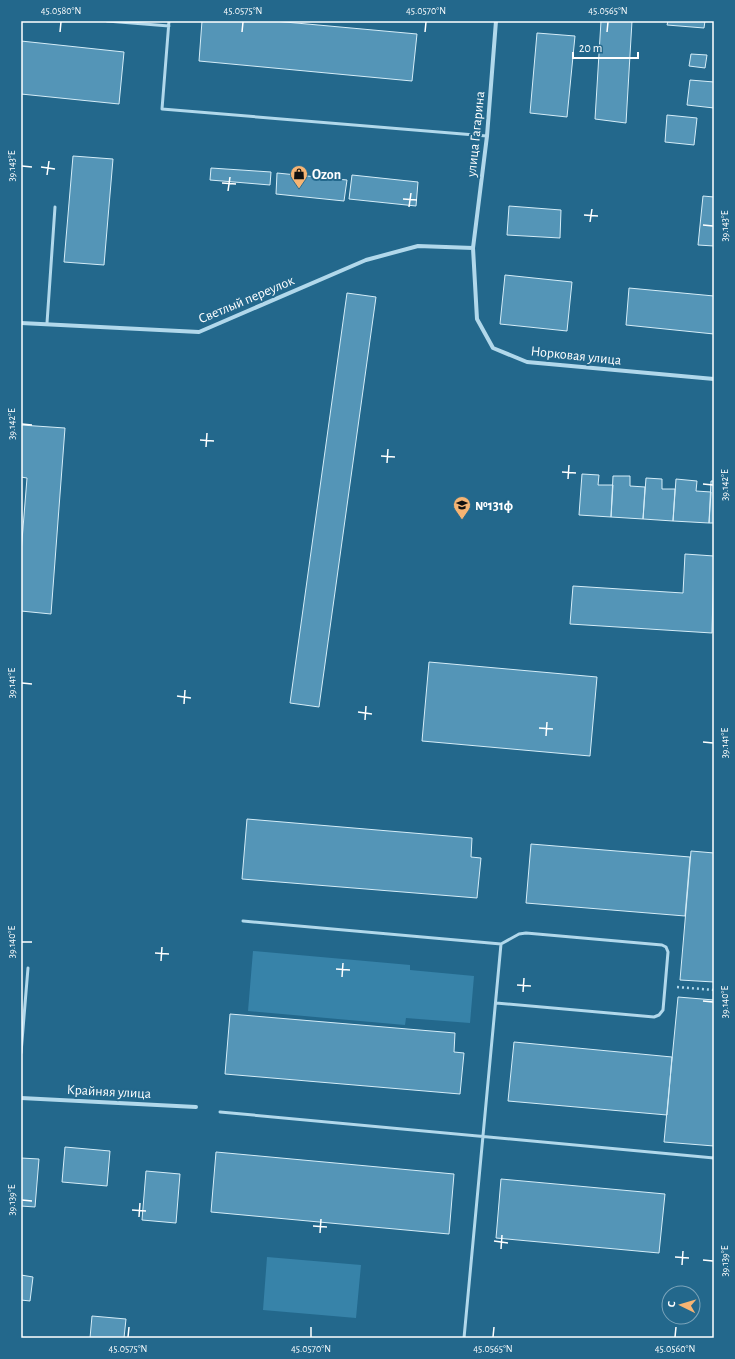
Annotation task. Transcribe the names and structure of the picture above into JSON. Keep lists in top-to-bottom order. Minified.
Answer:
{"streets":{"street":["улица Гагарина","Светлый переулок","Норковая улица","Крайняя улица"]},"crossings":[["улица Гагарина","Светлый переулок"],["улица Гагарина","Норковая улица"],["Светлый переулок","Норковая улица"]],"places":{"shop":["Ozon"],"school or university":["№131ф"]},"scale_bar":"20 m","north":"left","coordinates":["45.0580°N","45.0575°N","45.0570°N","45.0565°N","39.143°E","39.142°E","39.141°E","39.140°E","39.139°E","45.0560°N"]}
